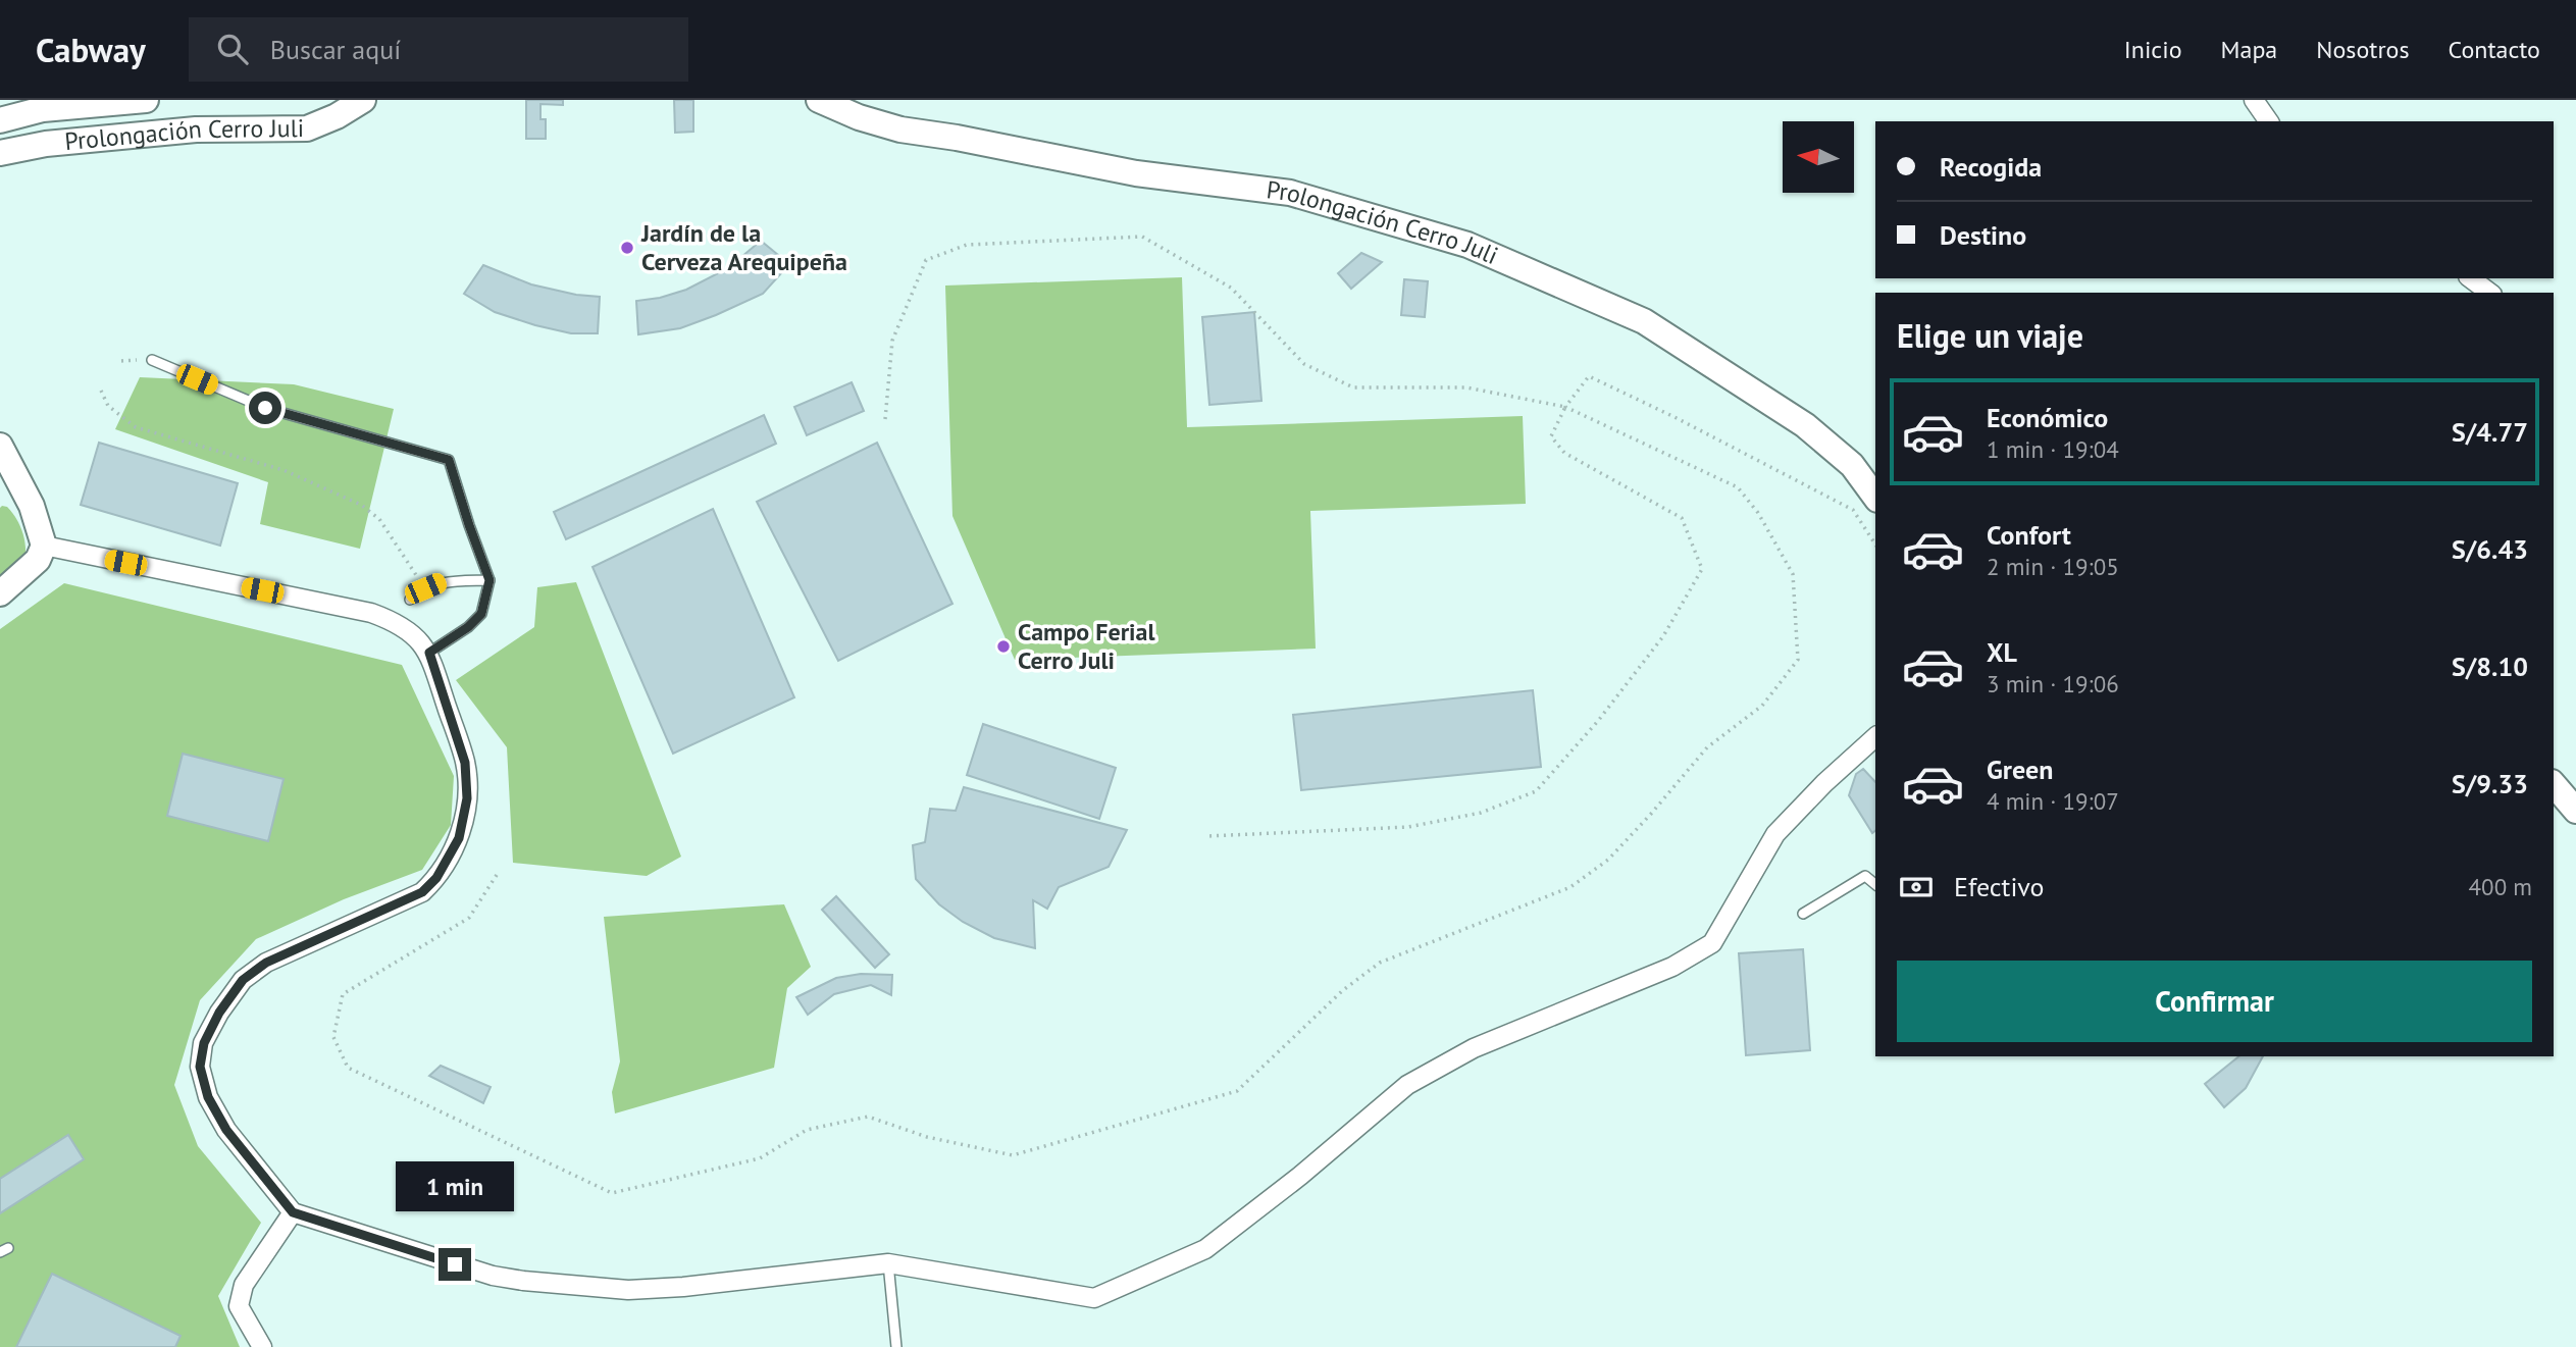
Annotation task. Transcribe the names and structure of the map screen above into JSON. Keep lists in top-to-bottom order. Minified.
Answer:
{"streets":{"street":["Prolongación Cerro Juli"]},"places":["Jardín de la Cerveza Arequipeña","Campo Ferial Cerro Juli"],"north":"left","page":{"header":"Cabway","search":"Buscar aquí","nav":["Inicio","Mapa","Nosotros","Contacto"],"banner":["Recogida","Destino"],"heading":"Elige un viaje","list":[{"name":"Económico","note":"1 min · 19:04","value":"S/4.77"},{"name":"Confort","note":"2 min · 19:05","value":"S/6.43"},{"name":"XL","note":"3 min · 19:06","value":"S/8.10"},{"name":"Green","note":"4 min · 19:07","value":"S/9.33"}],"pay":["Efectivo","400 m"],"buttons":"Confirmar","bubble":"1 min"}}
